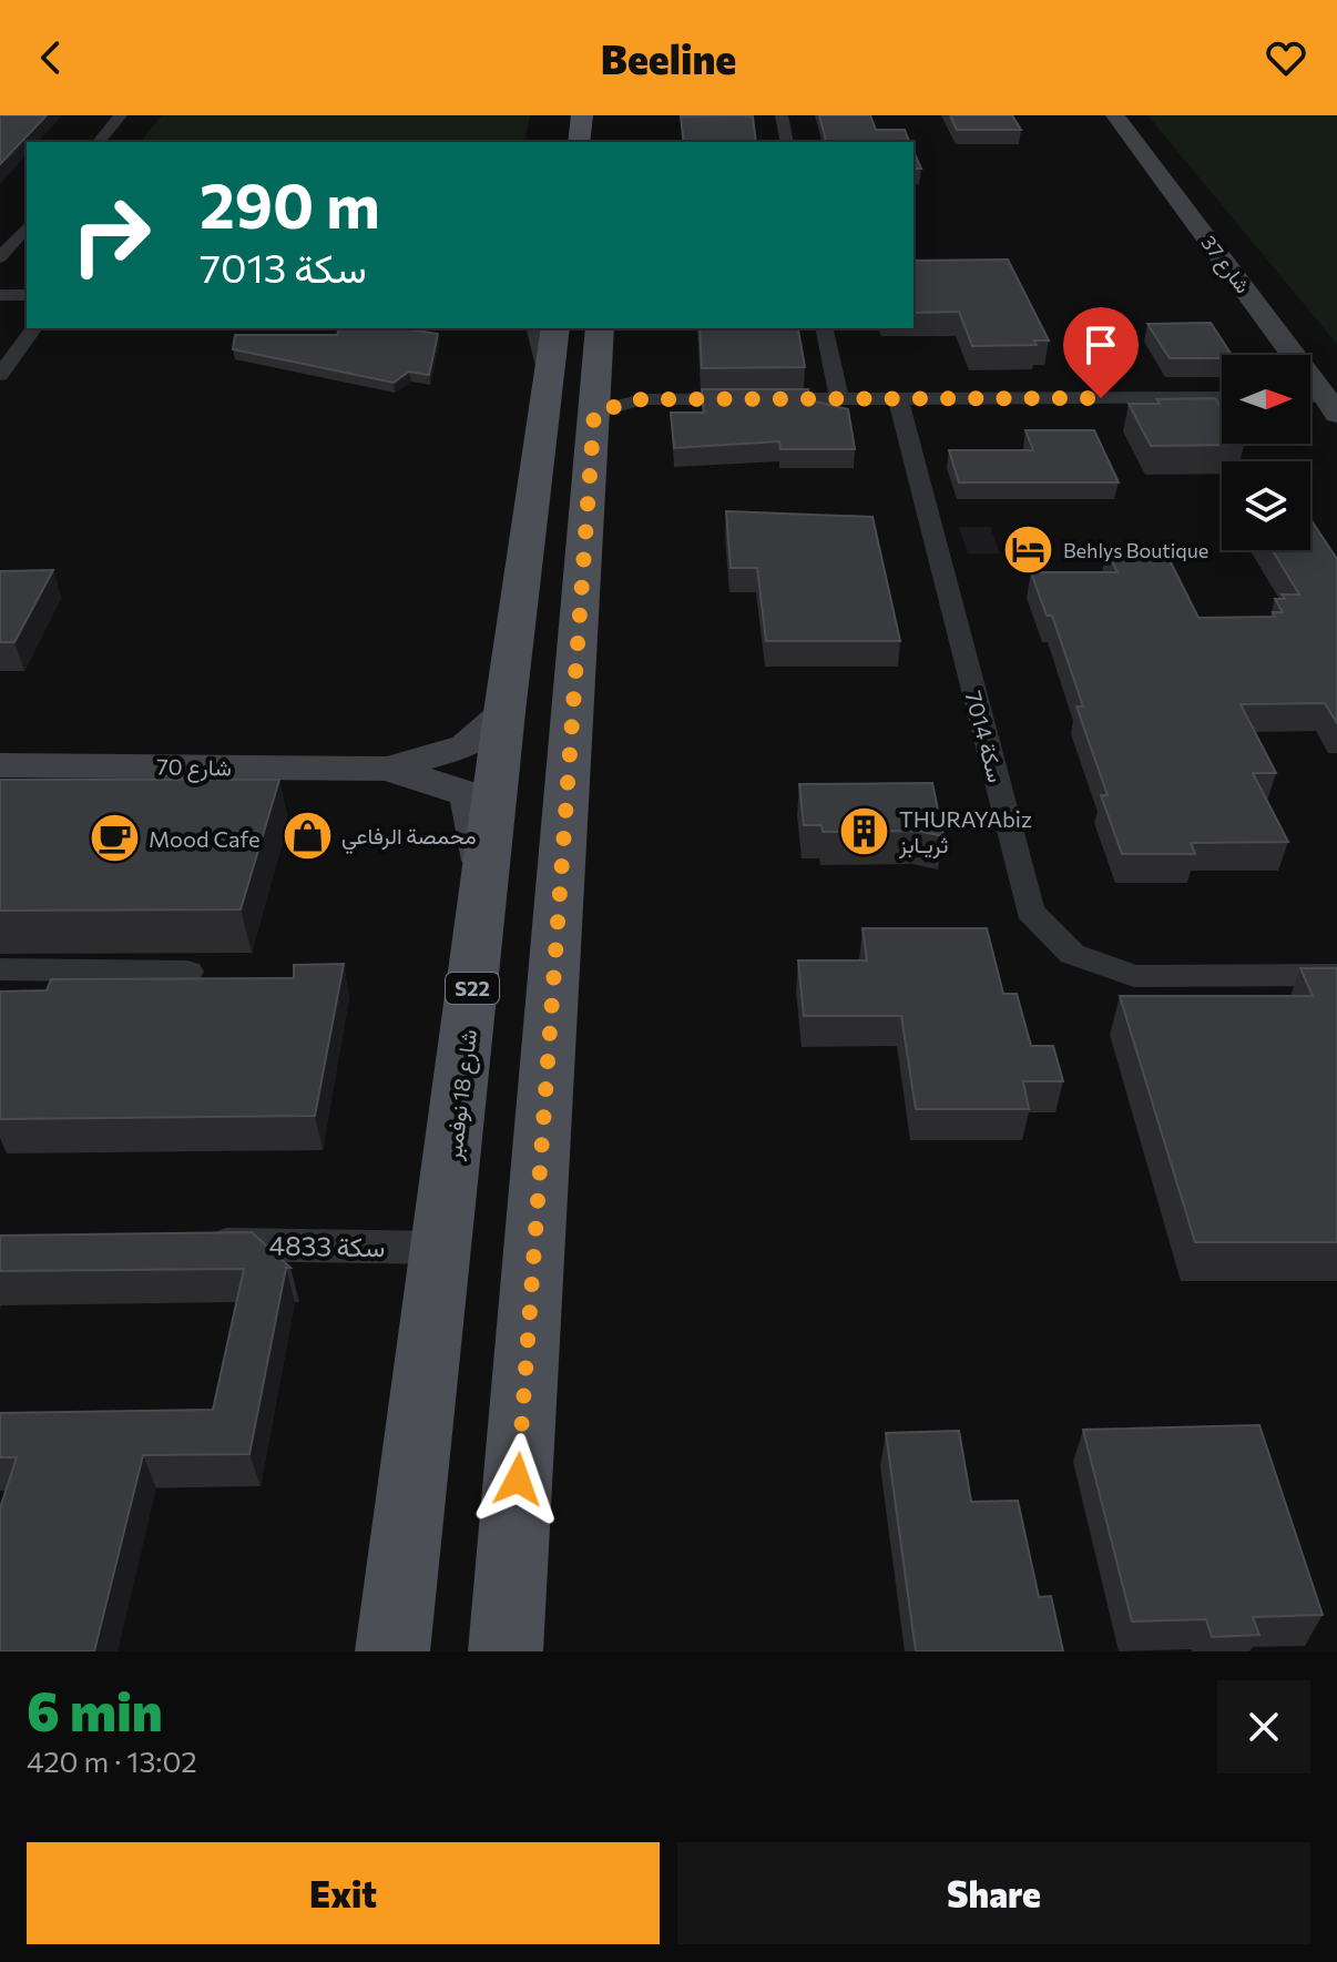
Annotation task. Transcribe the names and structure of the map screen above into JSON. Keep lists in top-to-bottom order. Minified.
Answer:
{"streets":{"main road":["S22","شارع 18 نوفمبر"],"street":["شارع 37","سكة 7014","شارع 70","سكة 4833"]},"crossings":[["شارع 70","شارع 18 نوفمبر"],["شارع 18 نوفمبر","سكة 4833"]],"places":{"hotel":["Behlys Boutique"],"building":["THURAYAbiz ثريـابز"],"shop":["محمصة الرفاعي"],"cafe":["Mood Cafe"]},"north":"right","page":{"header":"Beeline","turn":["290 m","سكة 7013"],"heading":["6 min","420 m · 13:02"],"buttons":["Exit","Share"]}}
